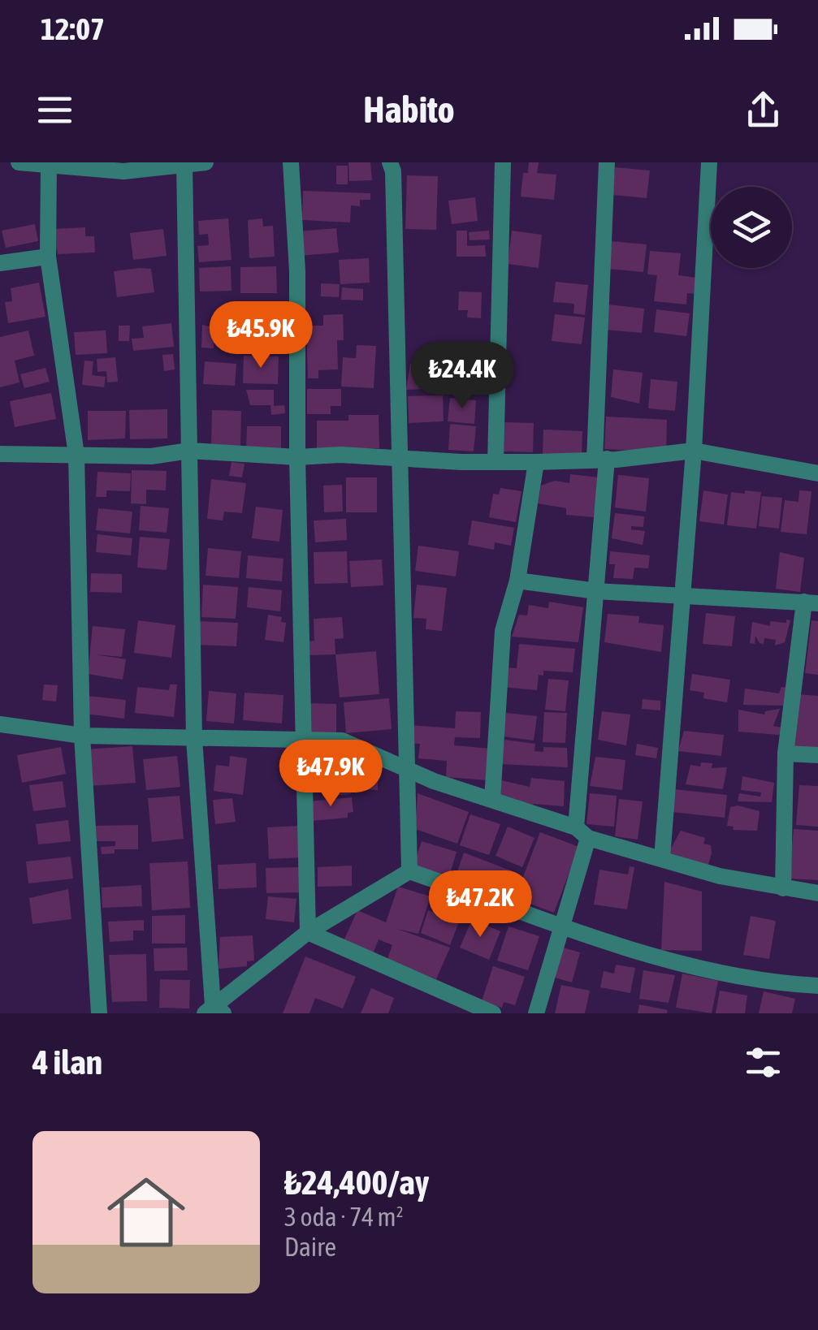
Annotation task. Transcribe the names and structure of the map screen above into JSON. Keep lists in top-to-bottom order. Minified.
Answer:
{"page":{"status":"12:07","header":"Habito","price":["₺45.9K","₺24.4K","₺47.9K","₺47.2K"],"heading":"4 ilan","list":[{"name":"₺24,400/ay","note":"3 oda · 74 m² · Daire"}]}}
